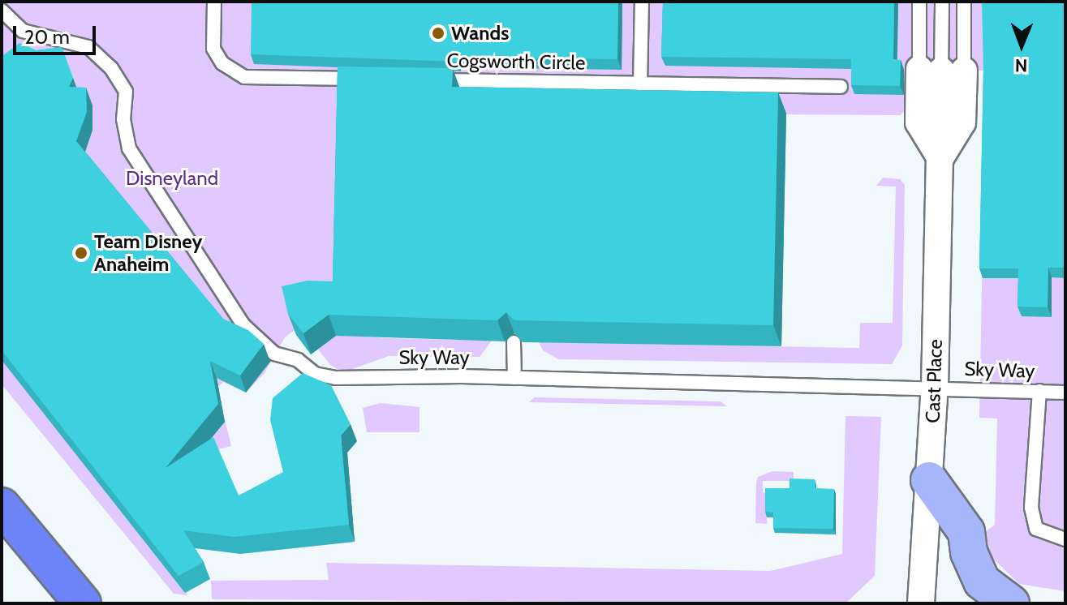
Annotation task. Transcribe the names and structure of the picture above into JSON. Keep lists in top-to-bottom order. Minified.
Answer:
{"streets":{"street":["Cast Place"],"lane":["Cogsworth Circle","Sky Way"]},"crossings":[["Sky Way","Cast Place"]],"parks":["Disneyland"],"places":["Wands","Team Disney Anaheim"],"scale_bar":"20 m","north":"bottom"}
